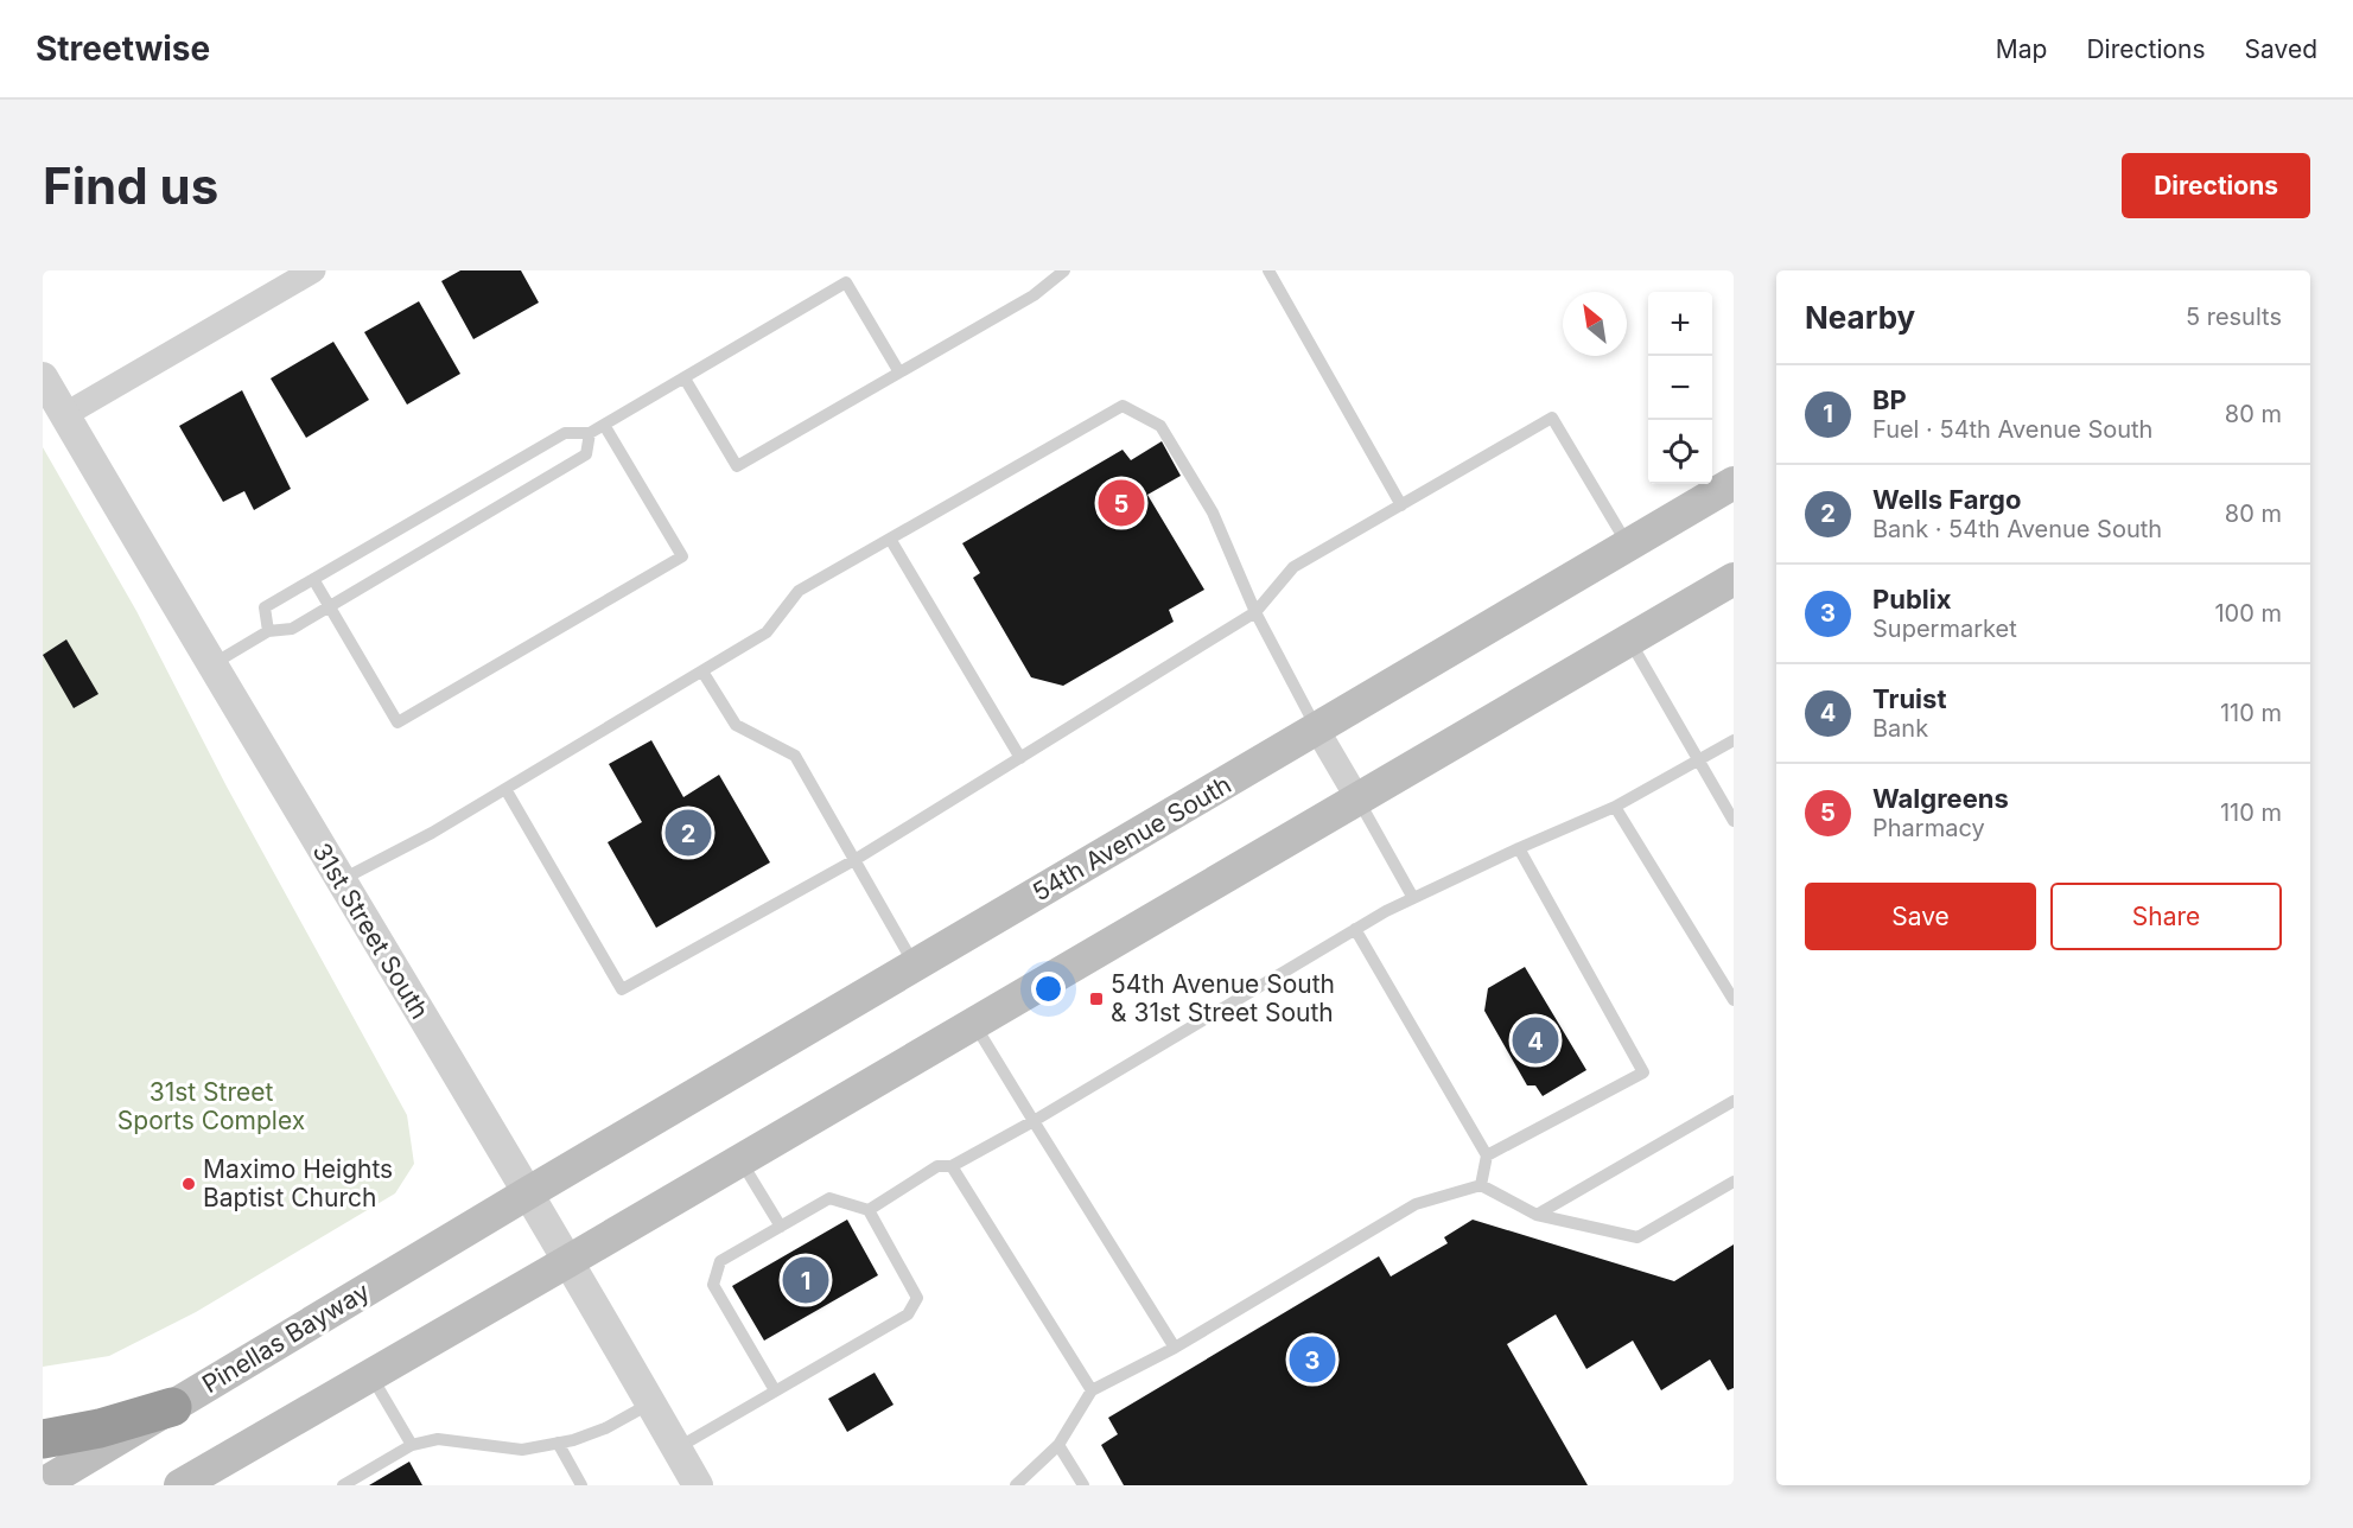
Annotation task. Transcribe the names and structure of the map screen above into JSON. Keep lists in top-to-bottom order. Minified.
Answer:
{"streets":{"main road":["54th Avenue South","Pinellas Bayway"],"street":["31st Street South"]},"crossings":[["54th Avenue South","31st Street South"],["54th Avenue South","Pinellas Bayway"],["31st Street South","Pinellas Bayway"]],"parks":["31st Street Sports Complex"],"places":{"transit":["54th Avenue South & 31st Street South"],"other":["Maximo Heights Baptist Church"]},"north":"top left","page":{"header":"Streetwise","nav":["Map","Directions","Saved"],"buttons":["Directions",["Save","Share"]],"title":"Find us","heading":["Nearby","5 results"],"map_buttons":["+","−"],"list":[{"mark":"1","name":"BP","note":"Fuel · 54th Avenue South","value":"80 m"},{"mark":"2","name":"Wells Fargo","note":"Bank · 54th Avenue South","value":"80 m"},{"mark":"3","name":"Publix","note":"Supermarket","value":"100 m"},{"mark":"4","name":"Truist","note":"Bank","value":"110 m"},{"mark":"5","name":"Walgreens","note":"Pharmacy","value":"110 m"}],"pins":["5","2","4","1","3"]}}
